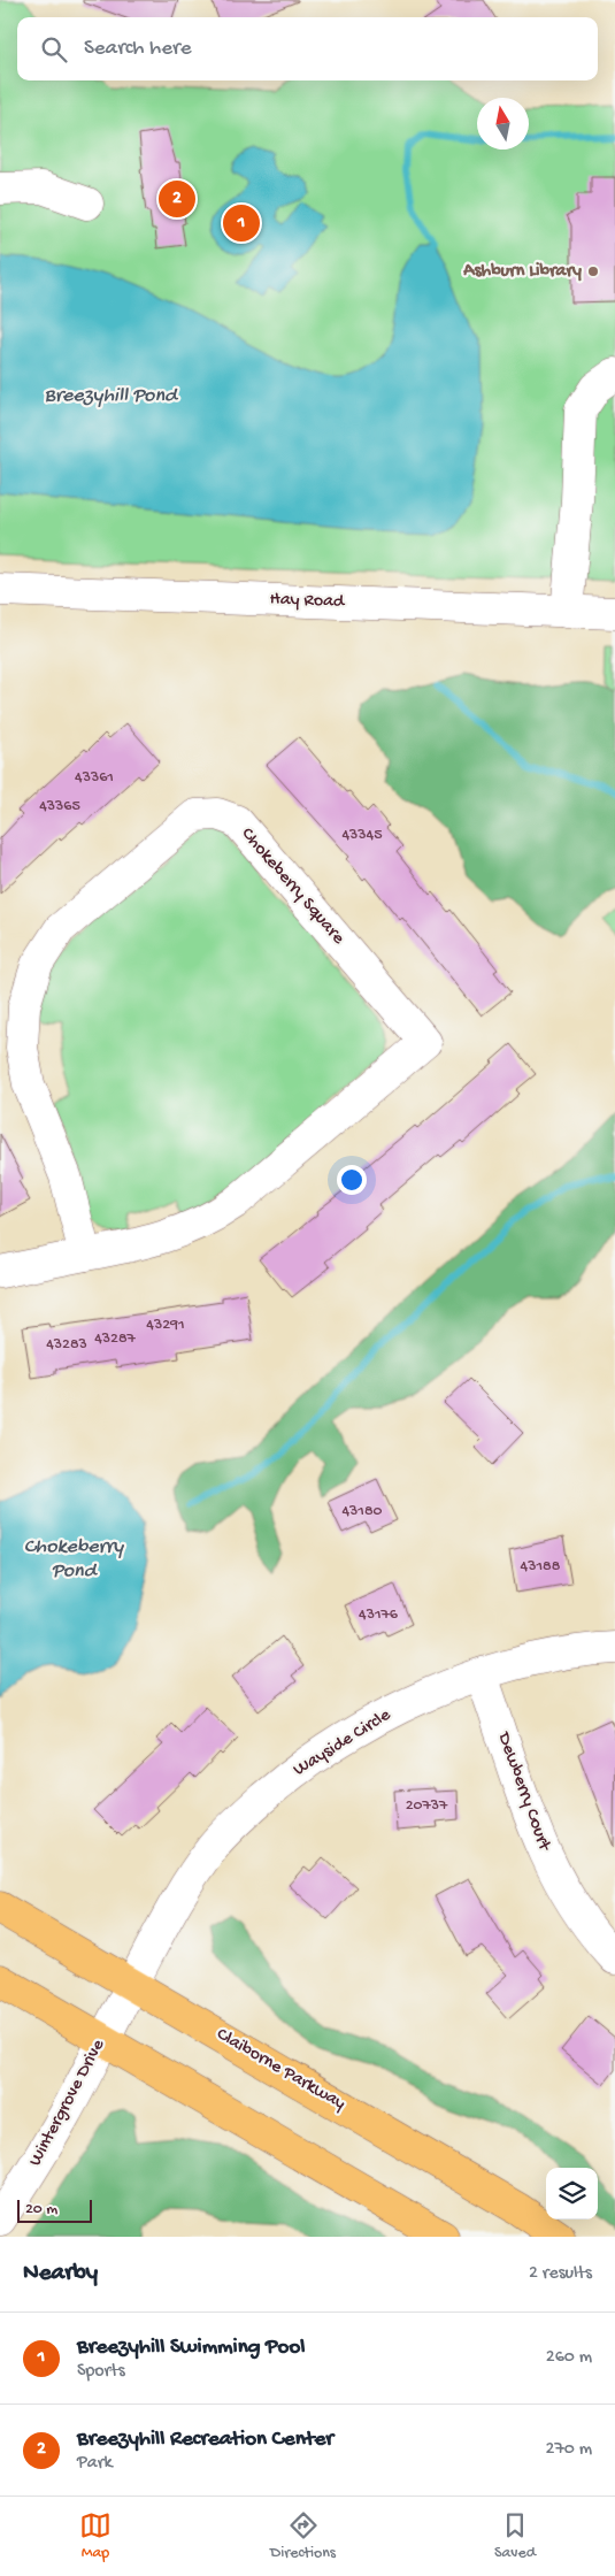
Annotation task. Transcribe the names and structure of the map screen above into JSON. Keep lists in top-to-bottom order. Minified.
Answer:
{"streets":{"main road":["Claiborne Parkway"],"street":["Hay Road","Chokeberry Square","Wayside Circle","Dewberry Court","Wintergrove Drive"]},"crossings":[["Wayside Circle","Dewberry Court"],["Wayside Circle","Claiborne Parkway"],["Wayside Circle","Wintergrove Drive"],["Claiborne Parkway","Wintergrove Drive"]],"water":["Breezyhill Pond","Chokeberry Pond"],"places":["Ashburn Library"],"house_numbers":["43361","43365","43345","43291","43287","43283","43180","43188","43176","20737"],"scale_bar":"20 m","north":"top","page":{"search":"Search here","pins":["2","1"],"scale":"20 m","heading":["Nearby","2 results"],"list":[{"mark":"1","name":"Breezyhill Swimming Pool","note":"Sports","value":"260 m"},{"mark":"2","name":"Breezyhill Recreation Center","note":"Park","value":"270 m"}],"nav":["Map","Directions","Saved"]}}
